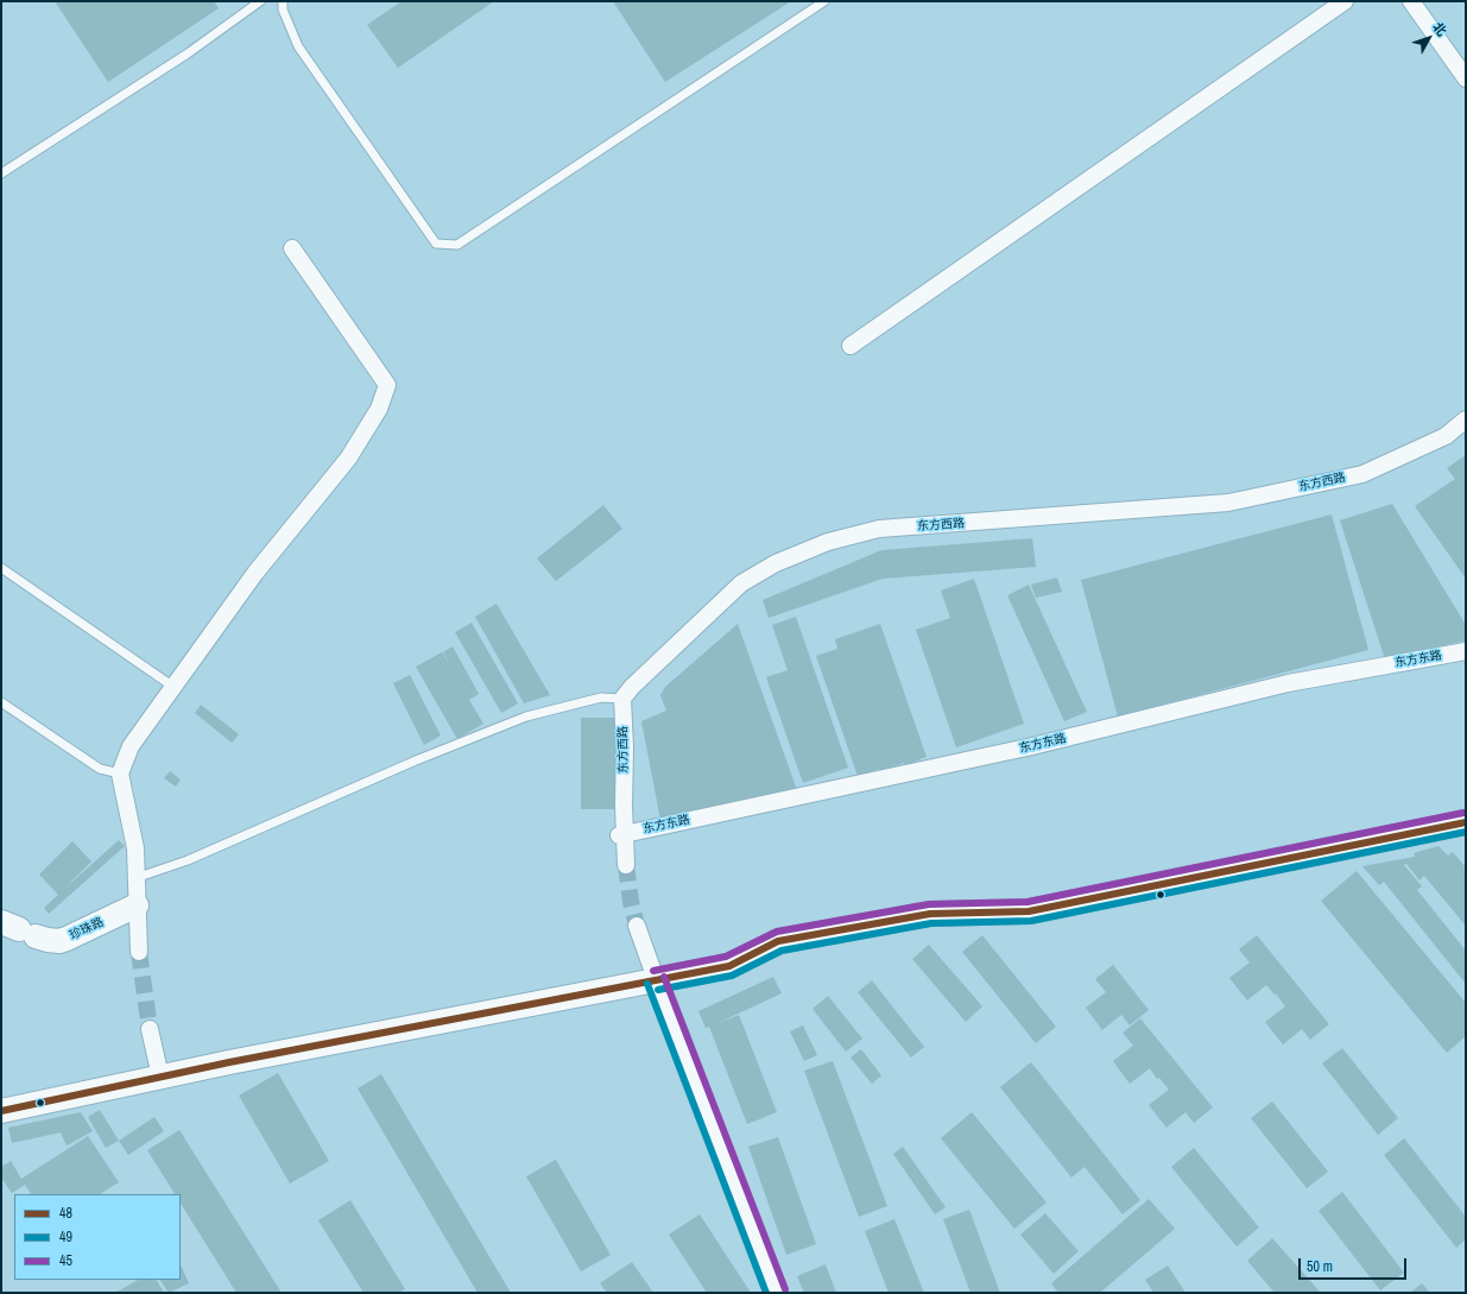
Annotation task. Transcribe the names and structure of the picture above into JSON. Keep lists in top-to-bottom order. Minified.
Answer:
{"streets":{"street":["东方西路","东方东路","珍珠路"]},"crossings":[["东方西路","东方东路"]],"lines":["transit line 45","transit line 48","transit line 49"],"legend":["48","49","45"],"scale_bar":"50 m","north":"top right"}
